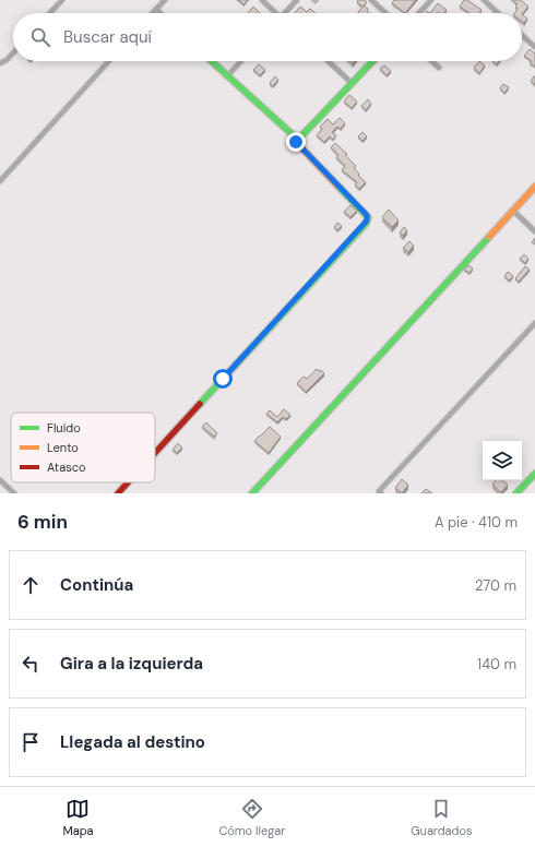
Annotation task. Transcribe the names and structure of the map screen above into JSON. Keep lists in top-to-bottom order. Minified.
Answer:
{"legend":["Fluido","Lento","Atasco"],"page":{"search":"Buscar aquí","heading":["6 min","A pie · 410 m"],"list":[["Continúa","270 m"],["Gira a la izquierda","140 m"],"Llegada al destino"],"nav":["Mapa","Cómo llegar","Guardados"]}}
